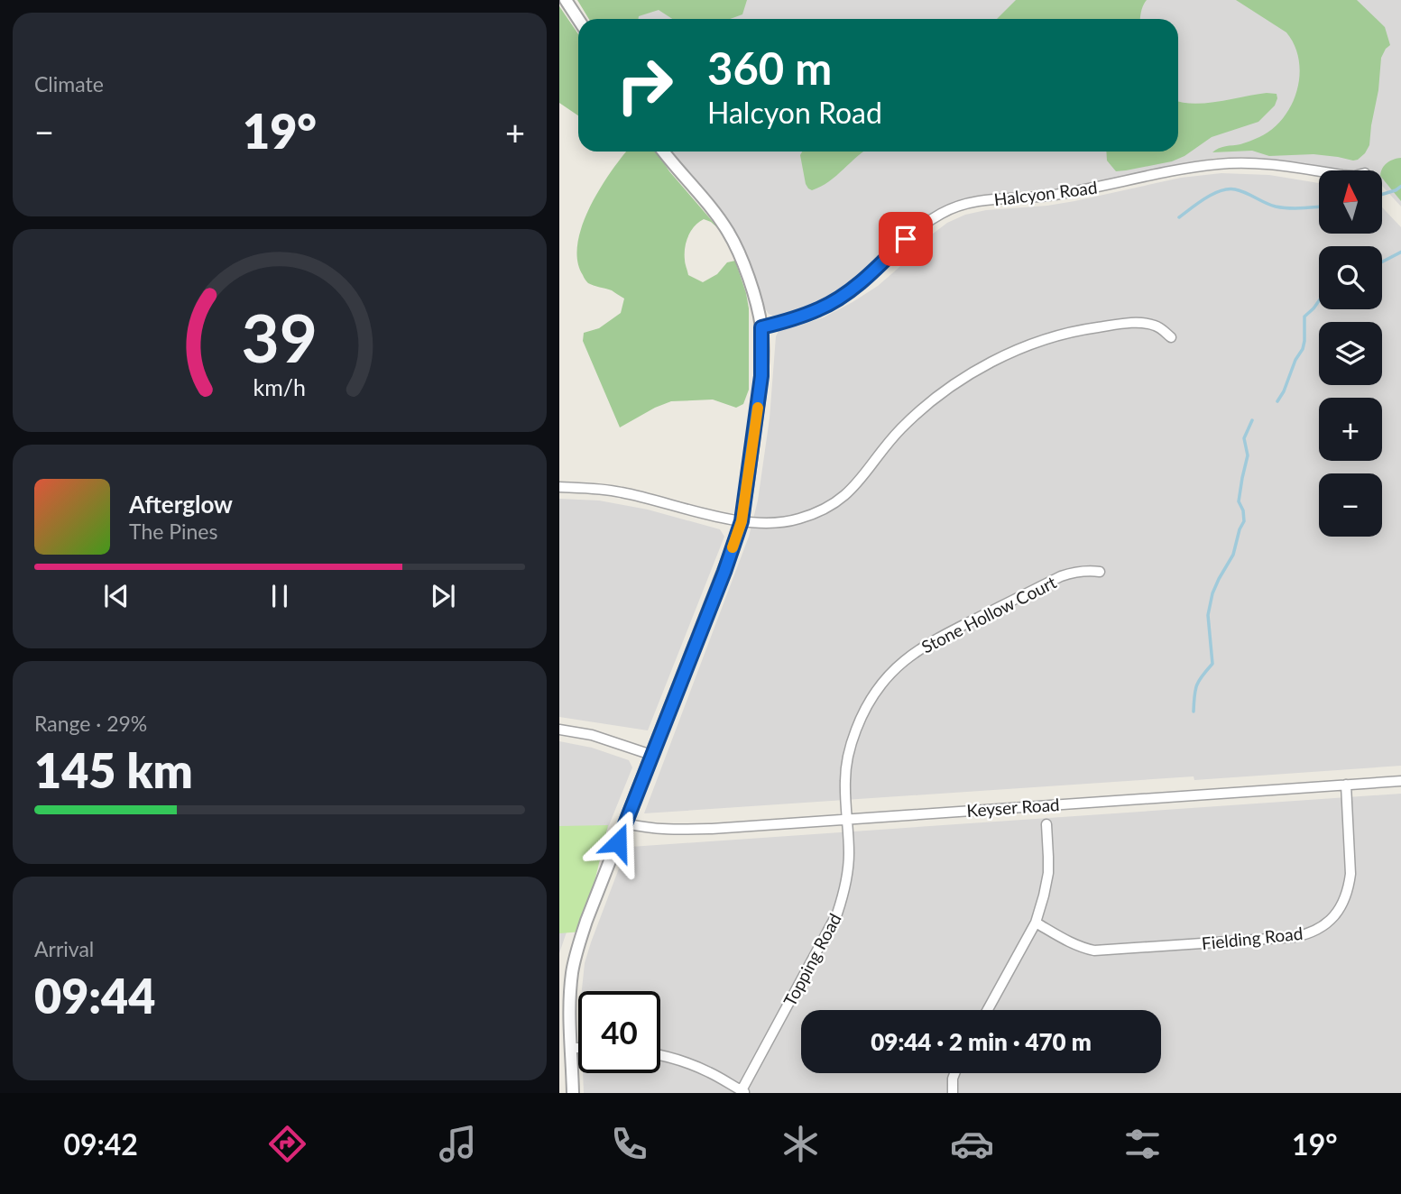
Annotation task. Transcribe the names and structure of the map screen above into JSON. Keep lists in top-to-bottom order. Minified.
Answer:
{"streets":{"street":["Halcyon Road","Stone Hollow Court","Keyser Road","Fielding Road","Topping Road"]},"crossings":[["Stone Hollow Court","Keyser Road"],["Stone Hollow Court","Topping Road"],["Keyser Road","Fielding Road"],["Keyser Road","Topping Road"]],"north":"top","page":{"tile":["Climate",["Range · 29%","145 km"],["Arrival","09:44"]],"turn":["360 m","Halcyon Road"],"heat":["−","19°","+"],"map_buttons":["+","−"],"song":["Afterglow","The Pines"],"limit":"40","trip":"09:44 · 2 min · 470 m","tabs":["09:42","19°"],"gauge":["39","km/h"]}}
